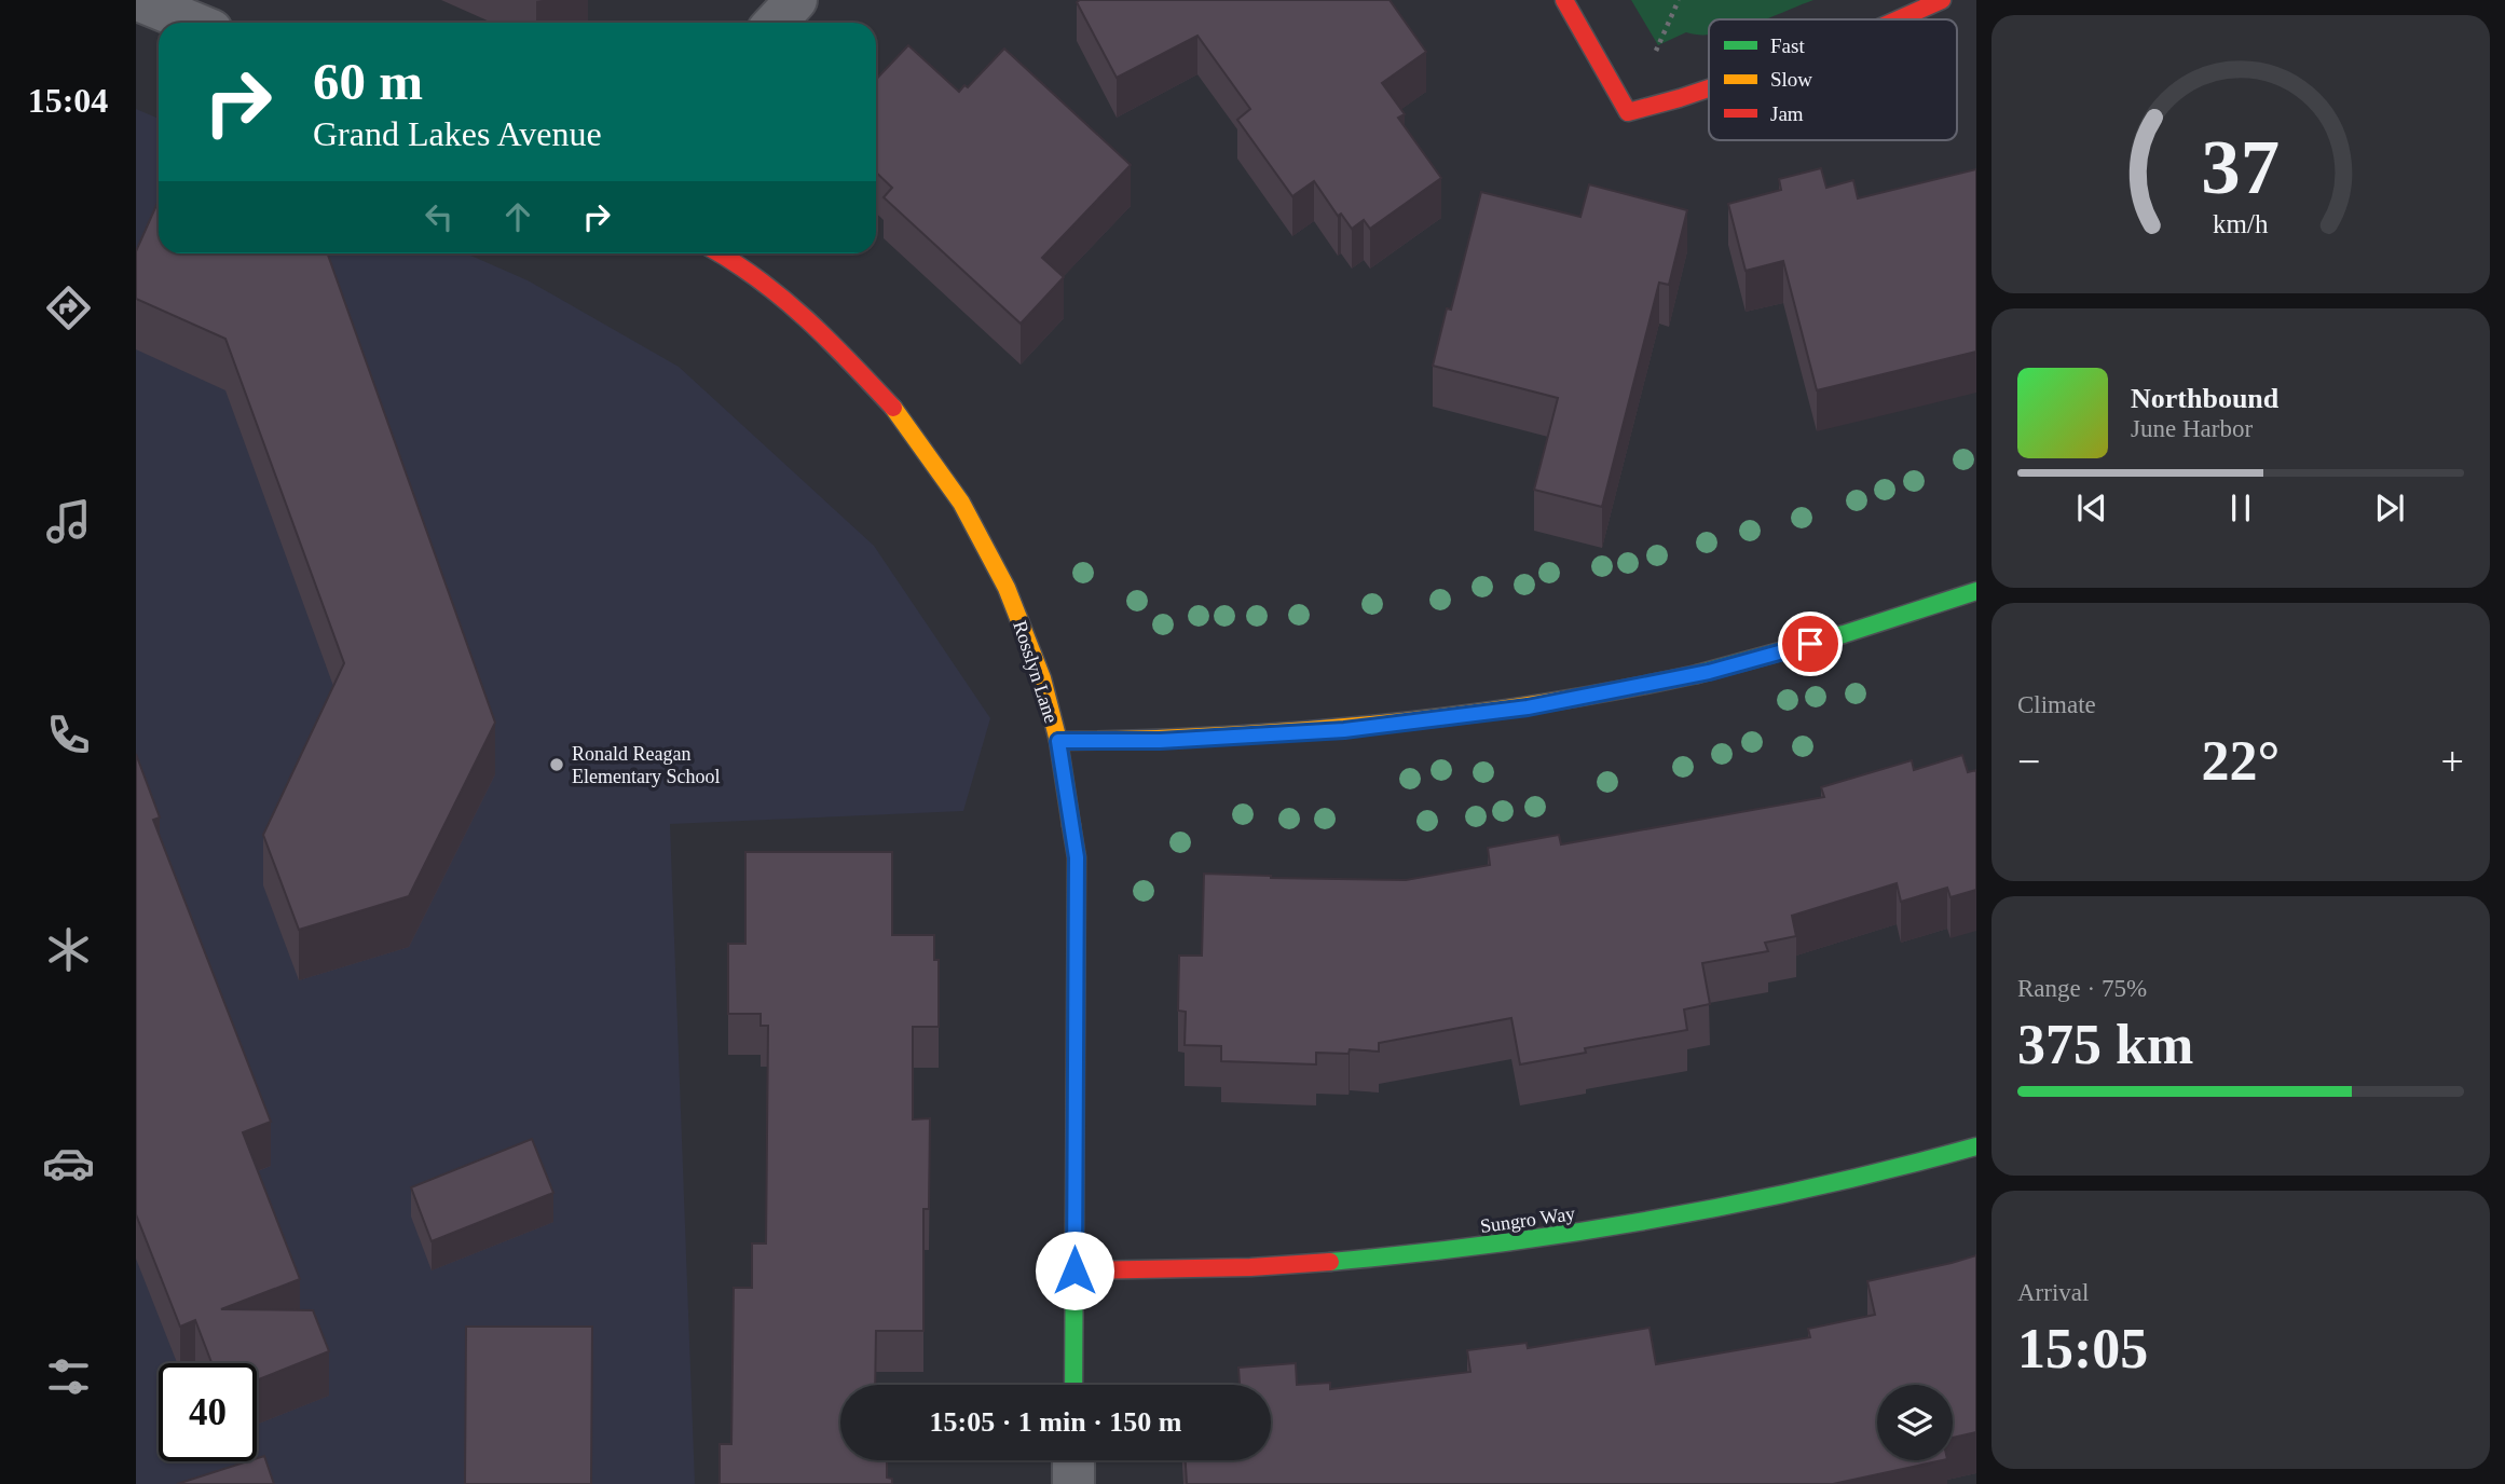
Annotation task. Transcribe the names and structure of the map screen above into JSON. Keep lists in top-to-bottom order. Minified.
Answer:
{"streets":{"street":["Rosslyn Lane","Sungro Way"]},"crossings":[["Rosslyn Lane","Sungro Way"]],"places":["Ronald Reagan Elementary School"],"legend":["Fast","Slow","Jam"],"page":{"tabs":"15:04","turn":["60 m","Grand Lakes Avenue"],"song":["Northbound","June Harbor"],"tile":["Climate",["Range · 75%","375 km"],["Arrival","15:05"]],"heat":["−","22°","+"],"limit":"40","trip":"15:05 · 1 min · 150 m","gauge":["37","km/h"]}}
